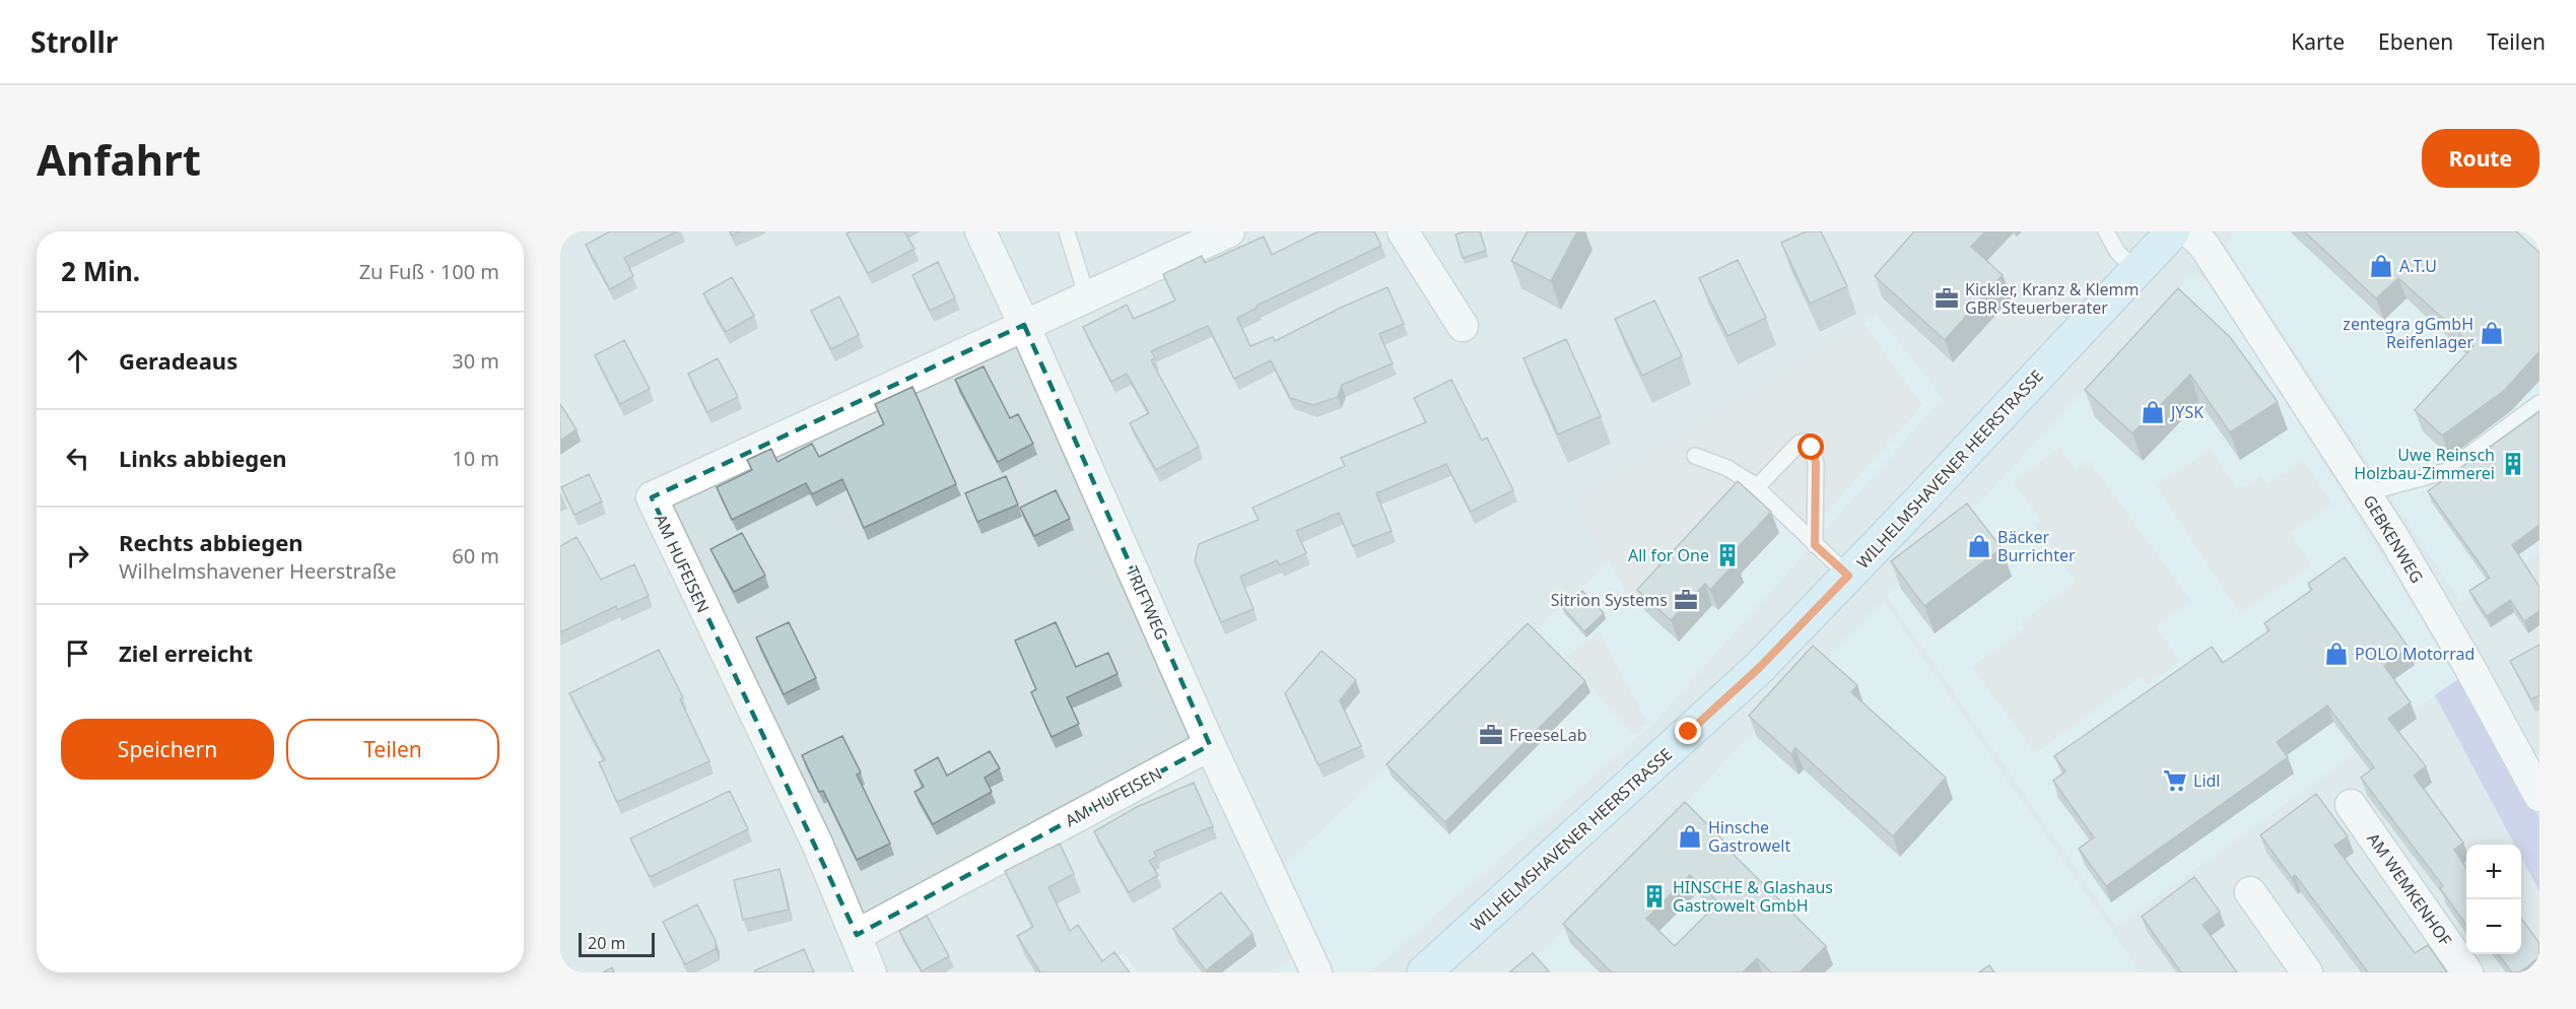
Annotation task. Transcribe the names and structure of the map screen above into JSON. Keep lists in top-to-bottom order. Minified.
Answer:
{"streets":{"street":["WILHELMSHAVENER HEERSTRASSE","GEBKENWEG","AM HUFEISEN","TRIFTWEG","AM WEMKENHOF"]},"crossings":[["AM HUFEISEN","TRIFTWEG"]],"places":{"shop":["A.T.U","zentegra gGmbH Reifenlager","JYSK","Bäcker Burrichter","POLO Motorrad","Hinsche Gastrowelt"],"office":["Kickler, Kranz & Klemm GBR Steuerberater","Sitrion Systems","FreeseLab"],"building":["Uwe Reinsch Holzbau-Zimmerei","All for One","HINSCHE & Glashaus Gastrowelt GmbH"],"supermarket":["Lidl"]},"scale_bar":"20 m","page":{"header":"Strollr","nav":["Karte","Ebenen","Teilen"],"buttons":["Route",["Speichern","Teilen"]],"title":"Anfahrt","heading":["2 Min.","Zu Fuß · 100 m"],"list":[["Geradeaus","30 m"],["Links abbiegen","10 m"],["Rechts abbiegen","Wilhelmshavener Heerstraße","60 m"],"Ziel erreicht"],"map_buttons":["+","−"],"scale":"20 m"}}
